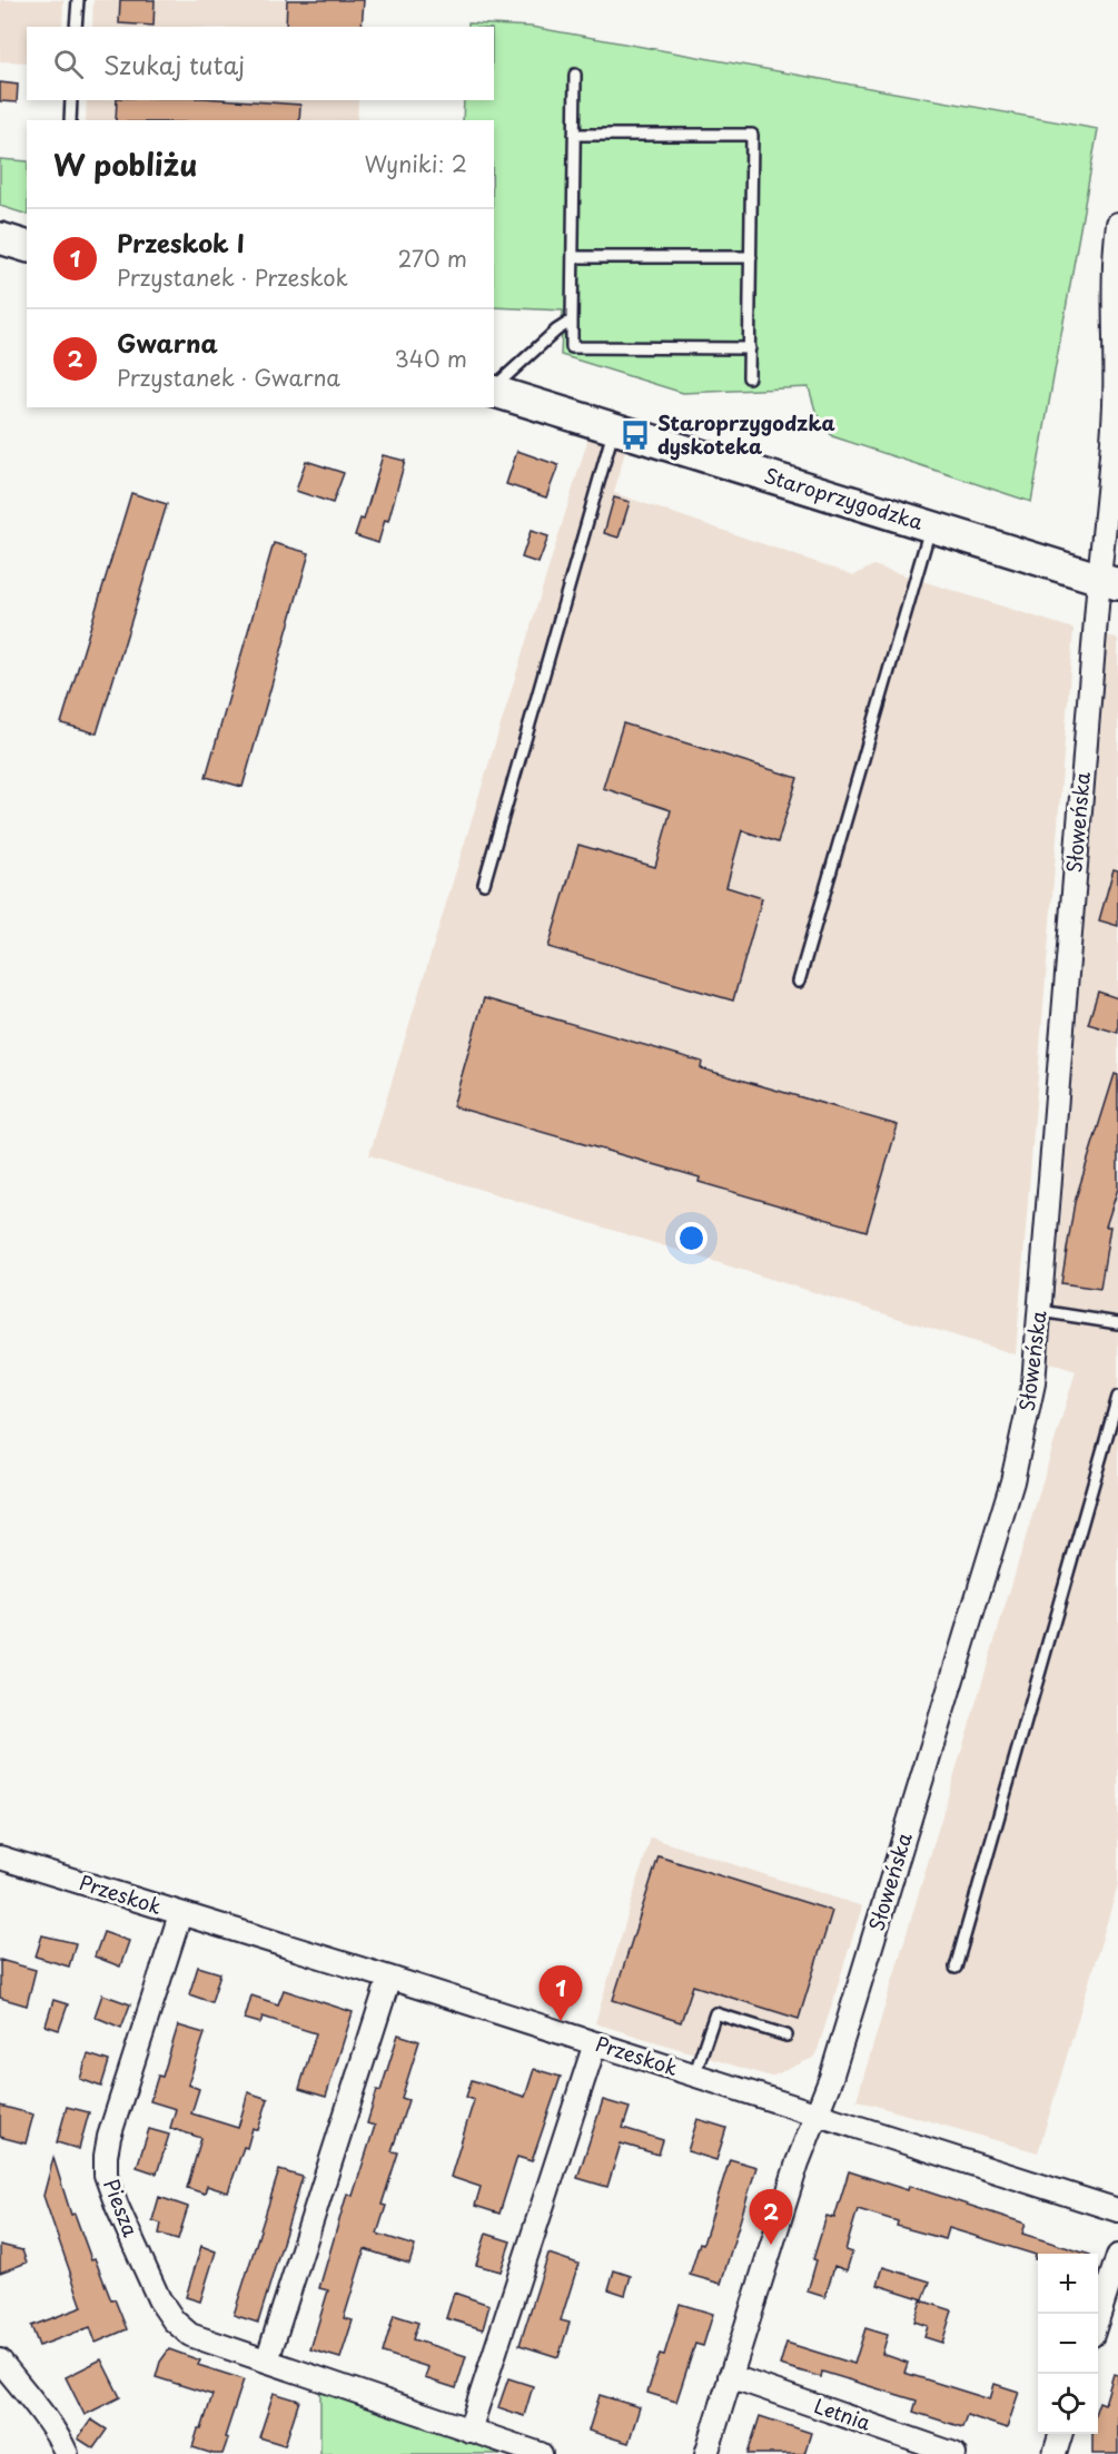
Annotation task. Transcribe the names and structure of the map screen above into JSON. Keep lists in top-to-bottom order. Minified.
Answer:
{"streets":{"street":["Staroprzygodzka","Słoweńska","Przeskok","Piesza","Letnia"]},"crossings":[["Staroprzygodzka","Słoweńska"],["Słoweńska","Przeskok"],["Słoweńska","Letnia"],["Przeskok","Piesza"]],"places":{"bus stop":["Staroprzygodzka dyskoteka"]},"page":{"search":"Szukaj tutaj","heading":["W pobliżu","Wyniki: 2"],"list":[{"mark":"1","name":"Przeskok I","note":"Przystanek · Przeskok","value":"270 m"},{"mark":"2","name":"Gwarna","note":"Przystanek · Gwarna","value":"340 m"}],"pins":["1","2"],"map_buttons":["+","−"]}}
